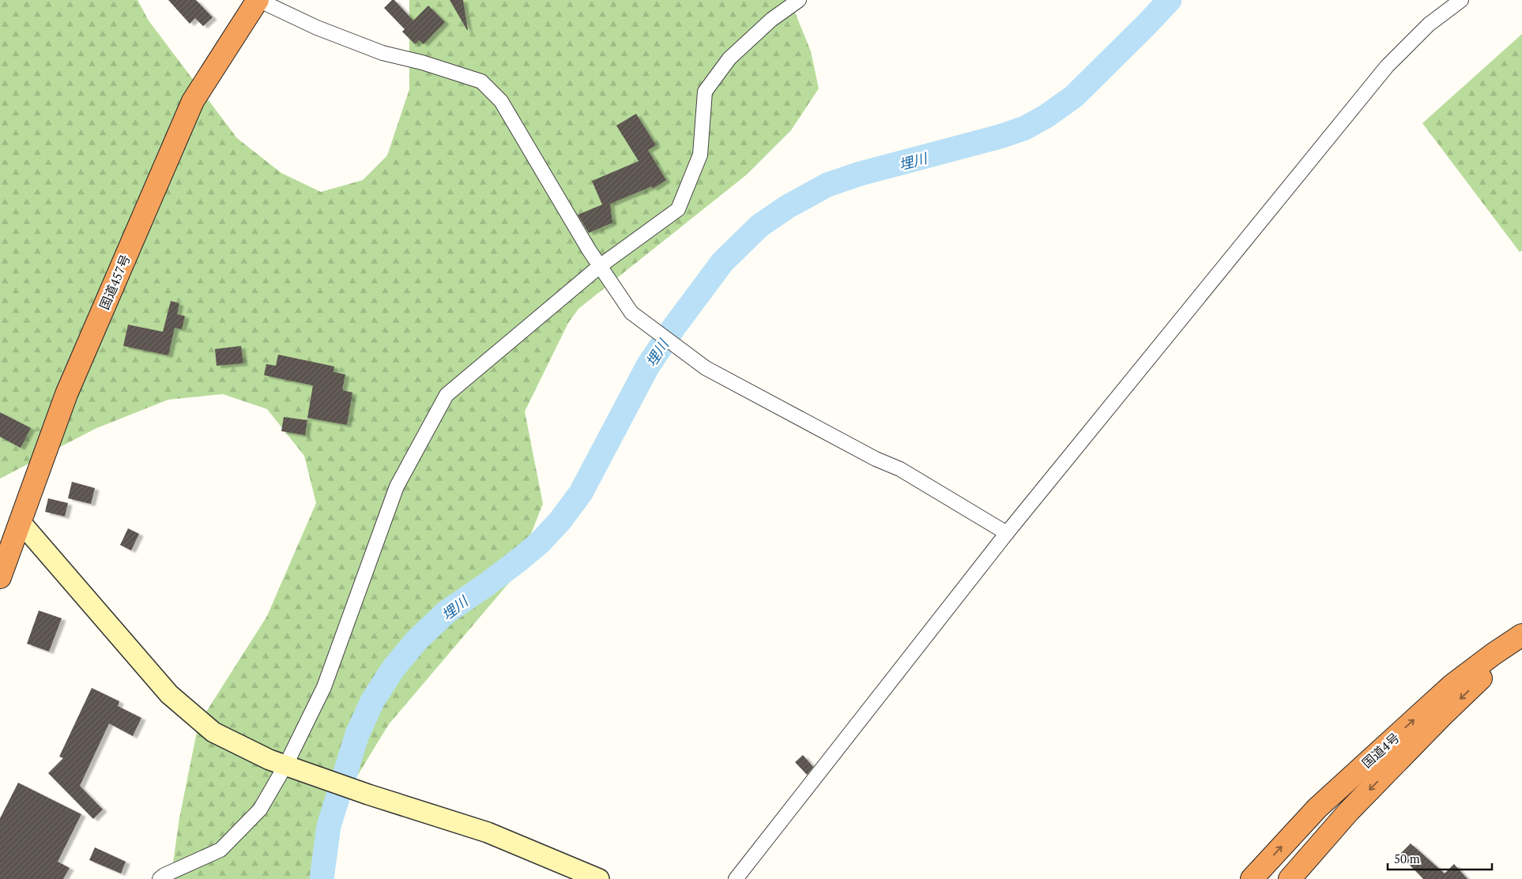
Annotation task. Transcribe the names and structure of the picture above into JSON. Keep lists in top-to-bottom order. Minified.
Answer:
{"streets":{"highway":["国道457号","国道4号"]},"water":["埋川"],"scale_bar":"50 m"}
